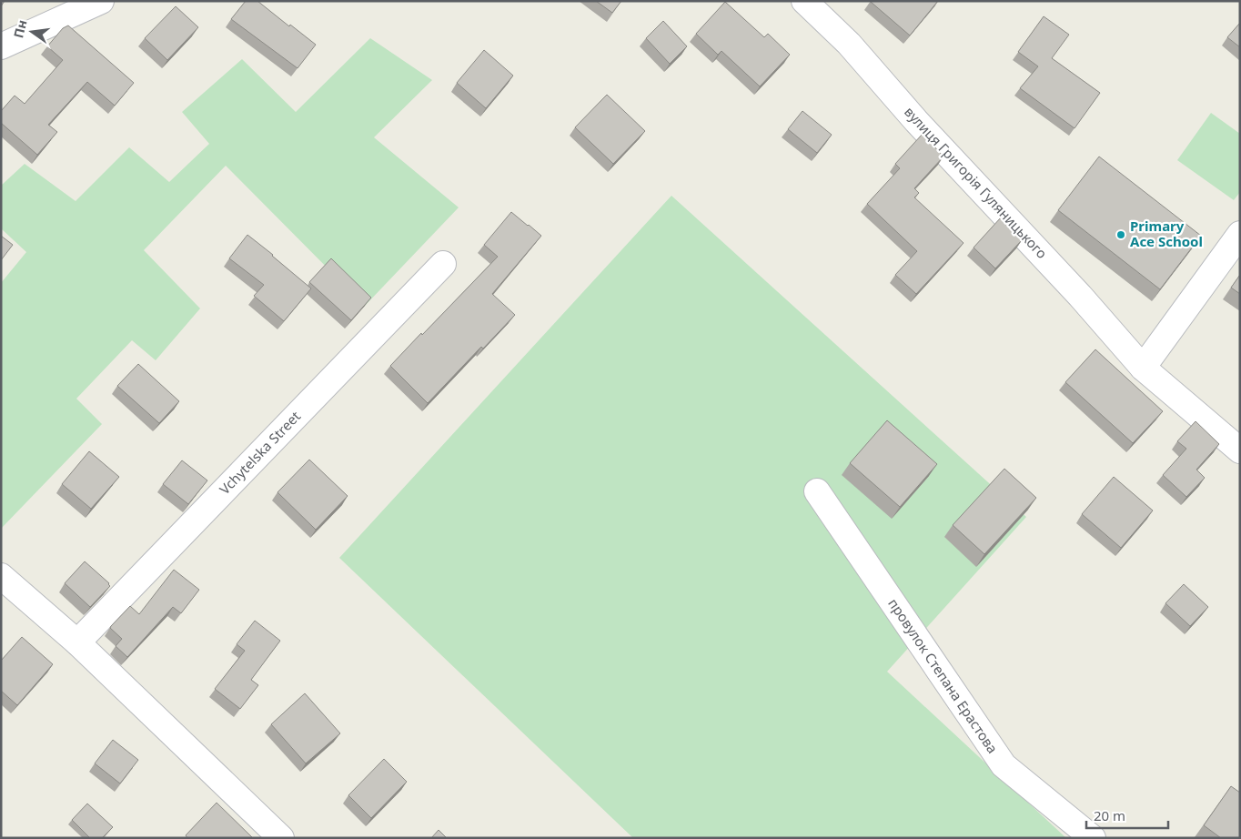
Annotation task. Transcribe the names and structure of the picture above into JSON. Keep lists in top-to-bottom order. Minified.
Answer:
{"streets":{"street":["вулиця Григорія Гуляницького","Vchytelska Street","провулок Степана Ерастова"]},"places":["Primary Ace School"],"scale_bar":"20 m","north":"left"}
